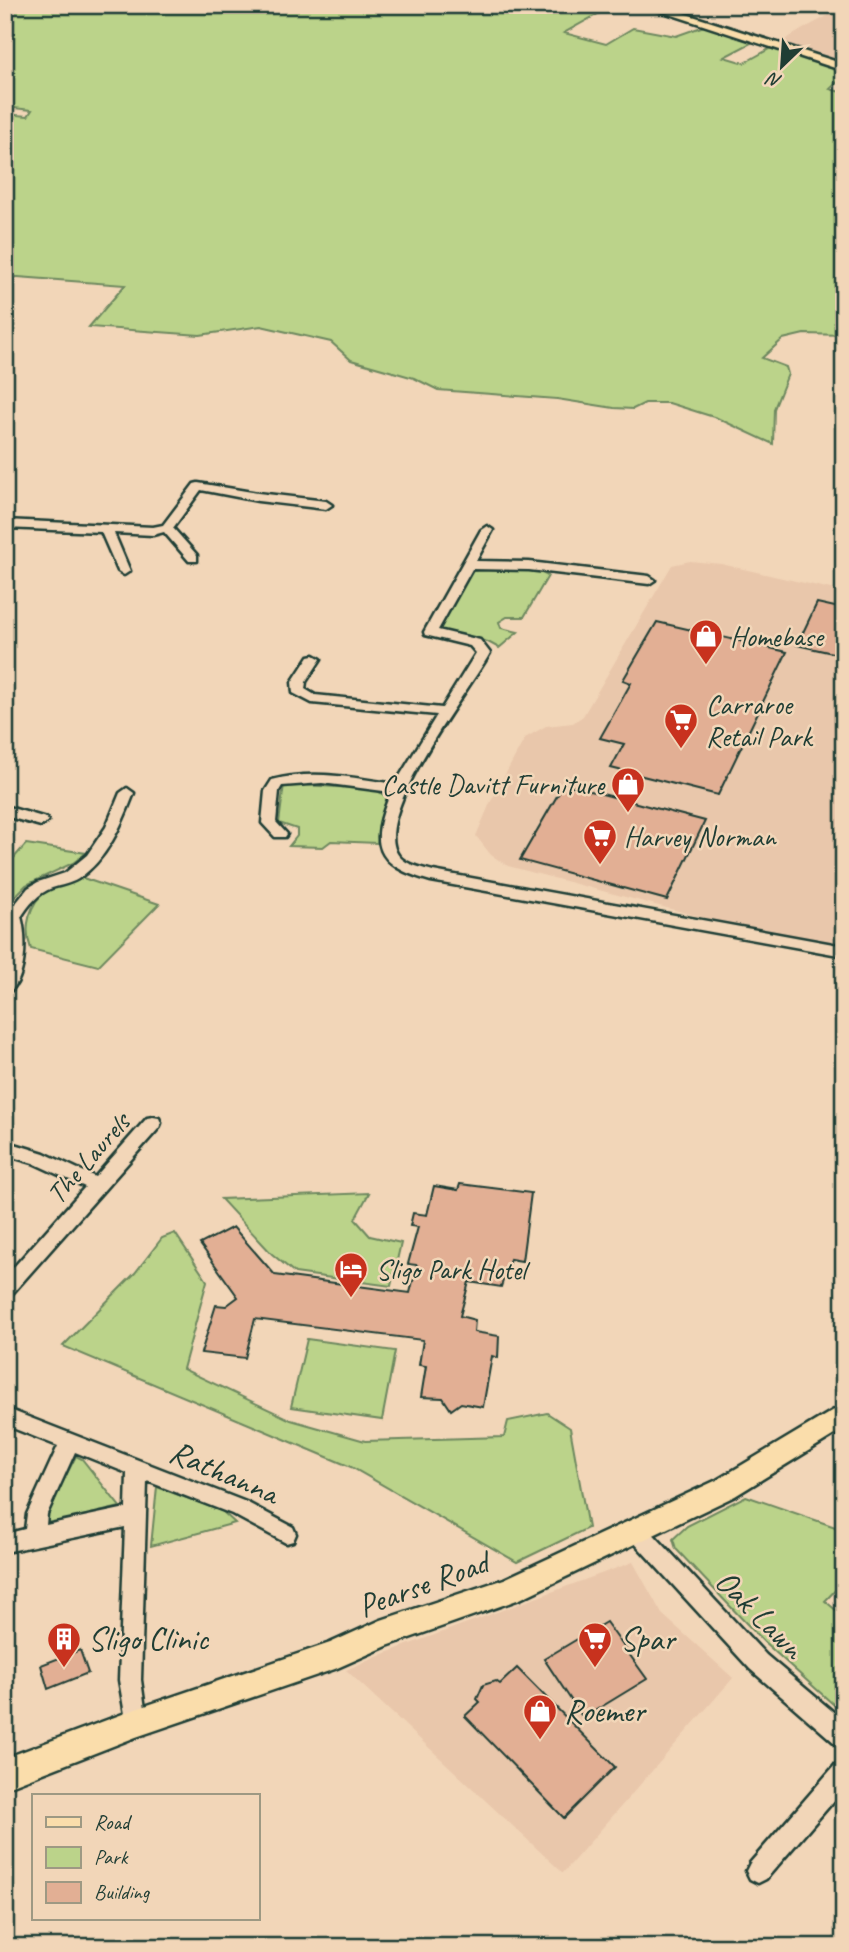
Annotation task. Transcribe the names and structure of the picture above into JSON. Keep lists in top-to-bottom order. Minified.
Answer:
{"streets":{"main road":["Pearse Road"],"street":["The Laurels","Rathanna","Oak Lawn"]},"crossings":[["Rathanna","Pearse Road"],["Pearse Road","Oak Lawn"]],"places":{"shop":["Homebase","Castle Davitt Furniture","Roemer"],"supermarket":["Carraroe Retail Park","Harvey Norman","Spar"],"hotel":["Sligo Park Hotel"],"building":["Sligo Clinic"]},"legend":["Road","Park","Building"],"north":"bottom left"}
